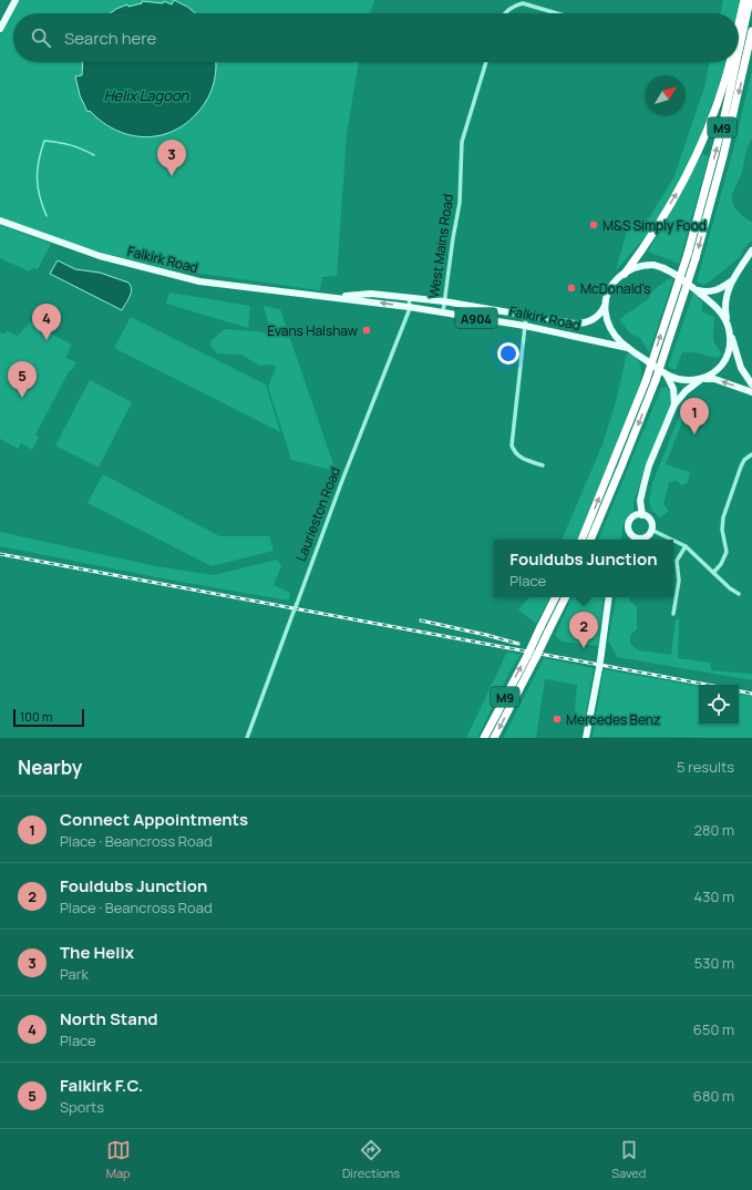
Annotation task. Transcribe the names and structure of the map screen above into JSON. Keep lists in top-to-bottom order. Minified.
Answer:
{"streets":{"highway":["M9"],"main road":["Falkirk Road","A904"],"street":["West Mains Road","Laurieston Road"]},"crossings":[["West Mains Road","Falkirk Road"],["Falkirk Road","Laurieston Road"]],"water":["Helix Lagoon"],"places":["M&S Simply Food","McDonald's","Evans Halshaw","Mercedes Benz"],"scale_bar":"100 m","north":"top right","page":{"search":"Search here","pins":["3","4","5","1","2"],"popup":["Fouldubs Junction","Place"],"scale":"100 m","heading":["Nearby","5 results"],"list":[{"mark":"1","name":"Connect Appointments","note":"Place · Beancross Road","value":"280 m"},{"mark":"2","name":"Fouldubs Junction","note":"Place · Beancross Road","value":"430 m"},{"mark":"3","name":"The Helix","note":"Park","value":"530 m"},{"mark":"4","name":"North Stand","note":"Place","value":"650 m"},{"mark":"5","name":"Falkirk F.C.","note":"Sports","value":"680 m"}],"nav":["Map","Directions","Saved"]}}
